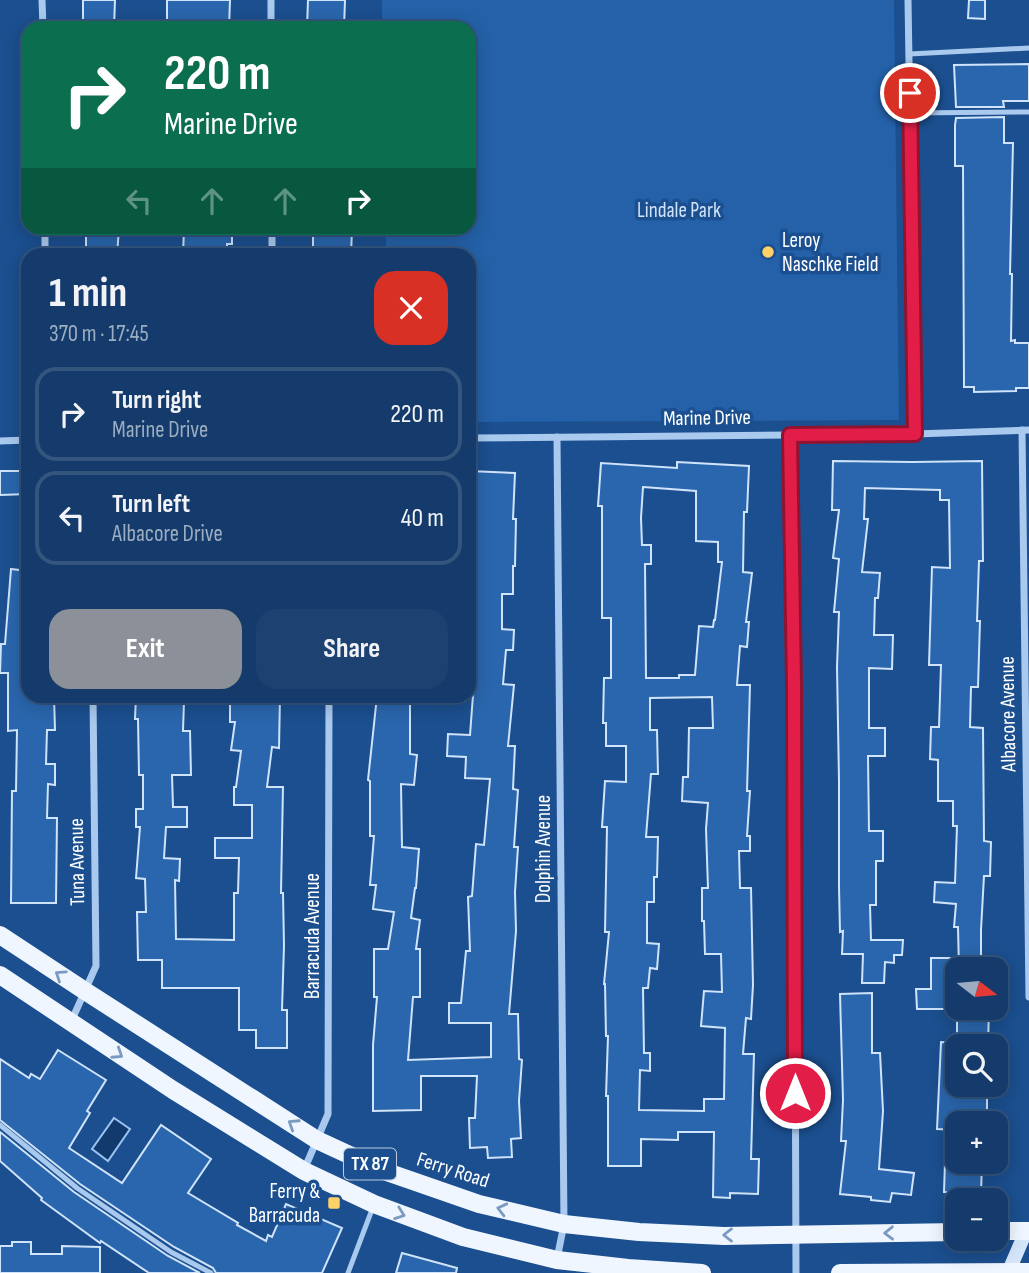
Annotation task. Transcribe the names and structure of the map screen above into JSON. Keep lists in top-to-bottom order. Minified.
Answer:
{"streets":{"main road":["TX 87","Ferry Road"],"street":["Marine Drive","Albacore Avenue","Dolphin Avenue","Tuna Avenue","Barracuda Avenue"]},"crossings":[["Marine Drive","Albacore Avenue"],["Marine Drive","Dolphin Avenue"],["Dolphin Avenue","TX 87"],["Dolphin Avenue","Ferry Road"],["Tuna Avenue","TX 87"],["Tuna Avenue","Ferry Road"],["Barracuda Avenue","TX 87"],["Barracuda Avenue","Ferry Road"]],"parks":["Lindale Park"],"places":{"other":["Leroy Naschke Field"],"transit":["Ferry & Barracuda"]},"north":"right","page":{"turn":["220 m","Marine Drive"],"heading":["1 min","370 m · 17:45"],"list":[{"name":"Turn right","note":"Marine Drive","value":"220 m"},{"name":"Turn left","note":"Albacore Drive","value":"40 m"}],"buttons":["Exit","Share"],"map_buttons":["+","−"]}}
